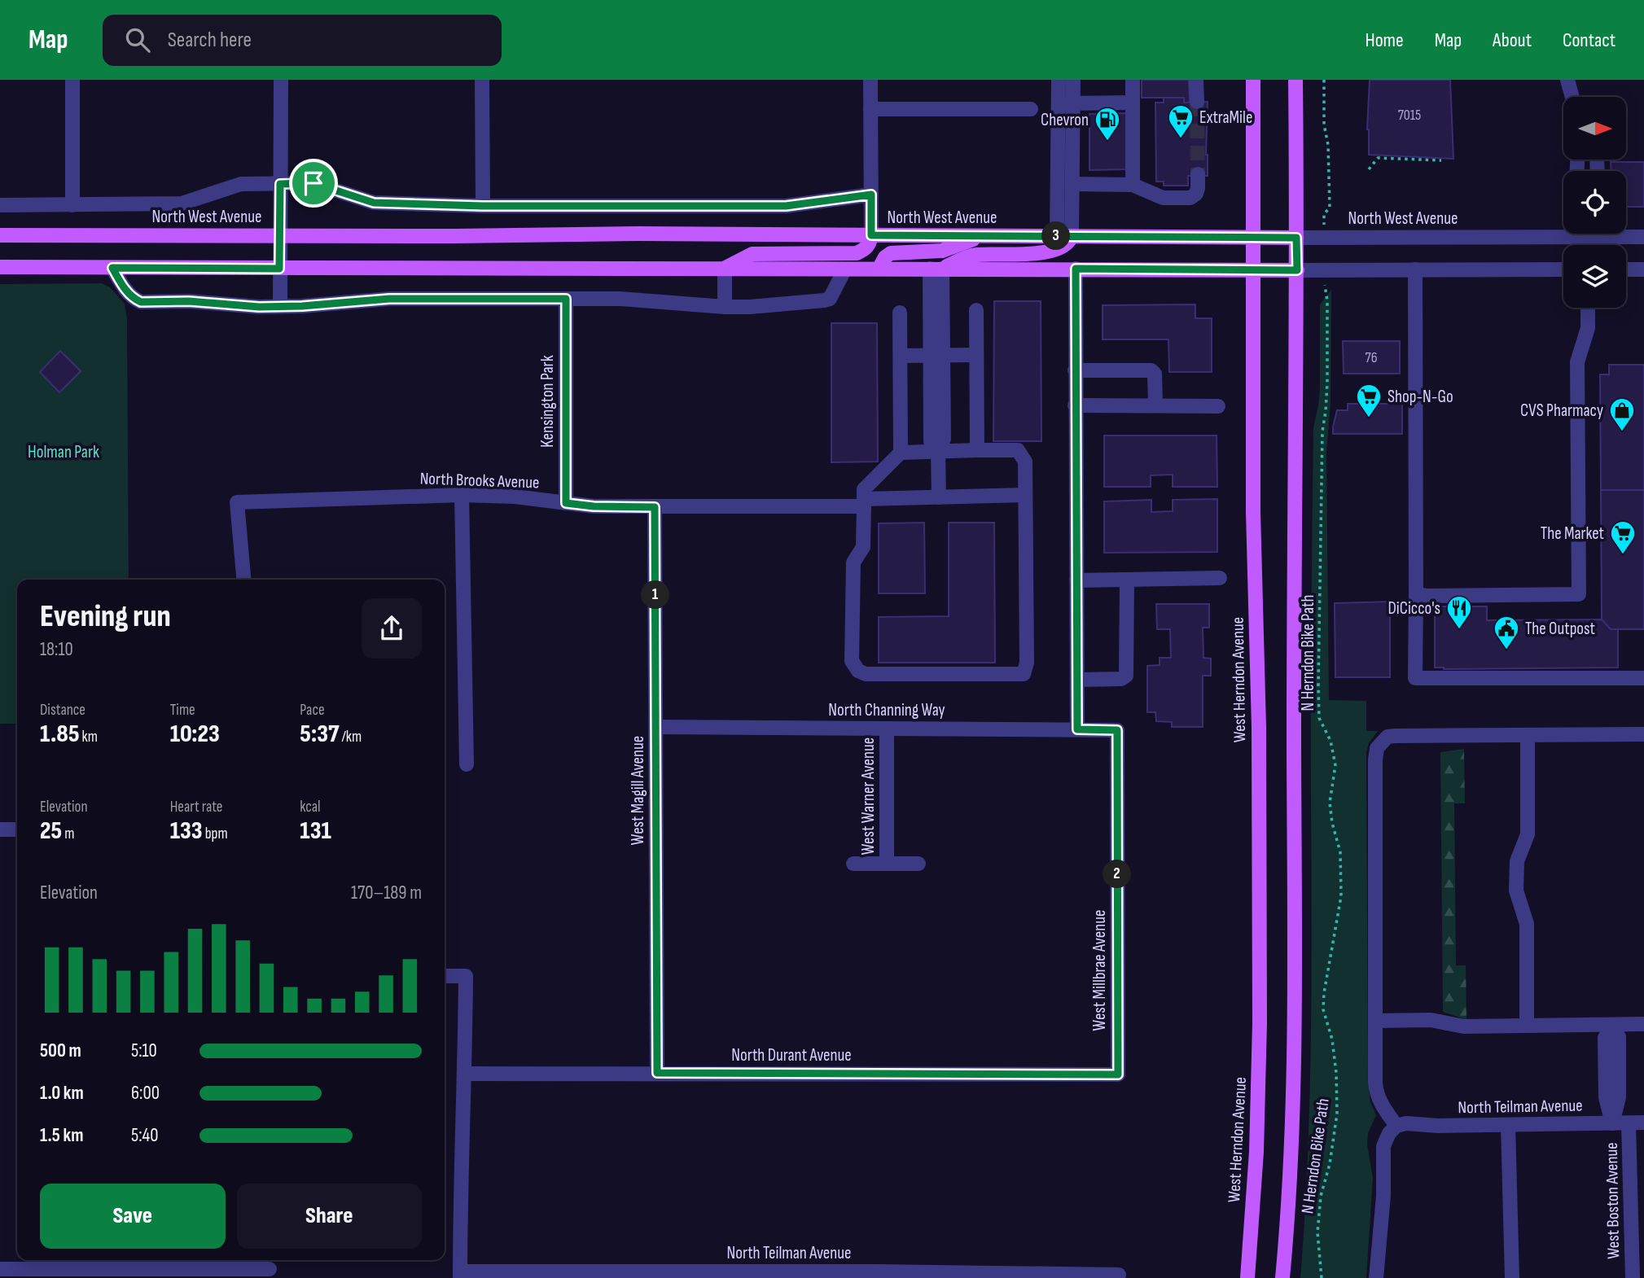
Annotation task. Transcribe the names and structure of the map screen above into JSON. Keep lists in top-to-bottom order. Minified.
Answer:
{"streets":{"main road":["North West Avenue","West Herndon Avenue"],"street":["Kensington Park","North Brooks Avenue","North Channing Way","West Magill Avenue","West Warner Avenue","West Millbrae Avenue","North Durant Avenue","North Teilman Avenue","West Boston Avenue"],"path":["N Herndon Bike Path"]},"crossings":[["North West Avenue","West Herndon Avenue"],["Kensington Park","North Brooks Avenue"],["North Brooks Avenue","West Magill Avenue"],["North Channing Way","West Magill Avenue"],["North Channing Way","West Warner Avenue"],["North Channing Way","West Millbrae Avenue"],["West Magill Avenue","North Durant Avenue"],["West Millbrae Avenue","North Durant Avenue"],["North Teilman Avenue","West Boston Avenue"]],"parks":["Holman Park"],"places":{"supermarket":["ExtraMile","Shop-N-Go","The Market"],"fuel station":["Chevron"],"shop":["CVS Pharmacy"],"restaurant":["DiCicco's"],"public building":["The Outpost"]},"house_numbers":["7015","76"],"north":"right","page":{"header":"Map","search":"Search here","nav":["Home","Map","About","Contact"],"pins":["3","1","2"],"heading":["Evening run","18:10"],"stats":[["Distance","1.85 km"],["Time","10:23"],["Pace","5:37 /km"],["Elevation","25 m"],["Heart rate","133 bpm"],["kcal","131"]],"chart":["Elevation","170–189 m"],"list":[{"name":"500 m","note":"5:10"},{"name":"1.0 km","note":"6:00"},{"name":"1.5 km","note":"5:40"}],"buttons":["Save","Share"]}}
